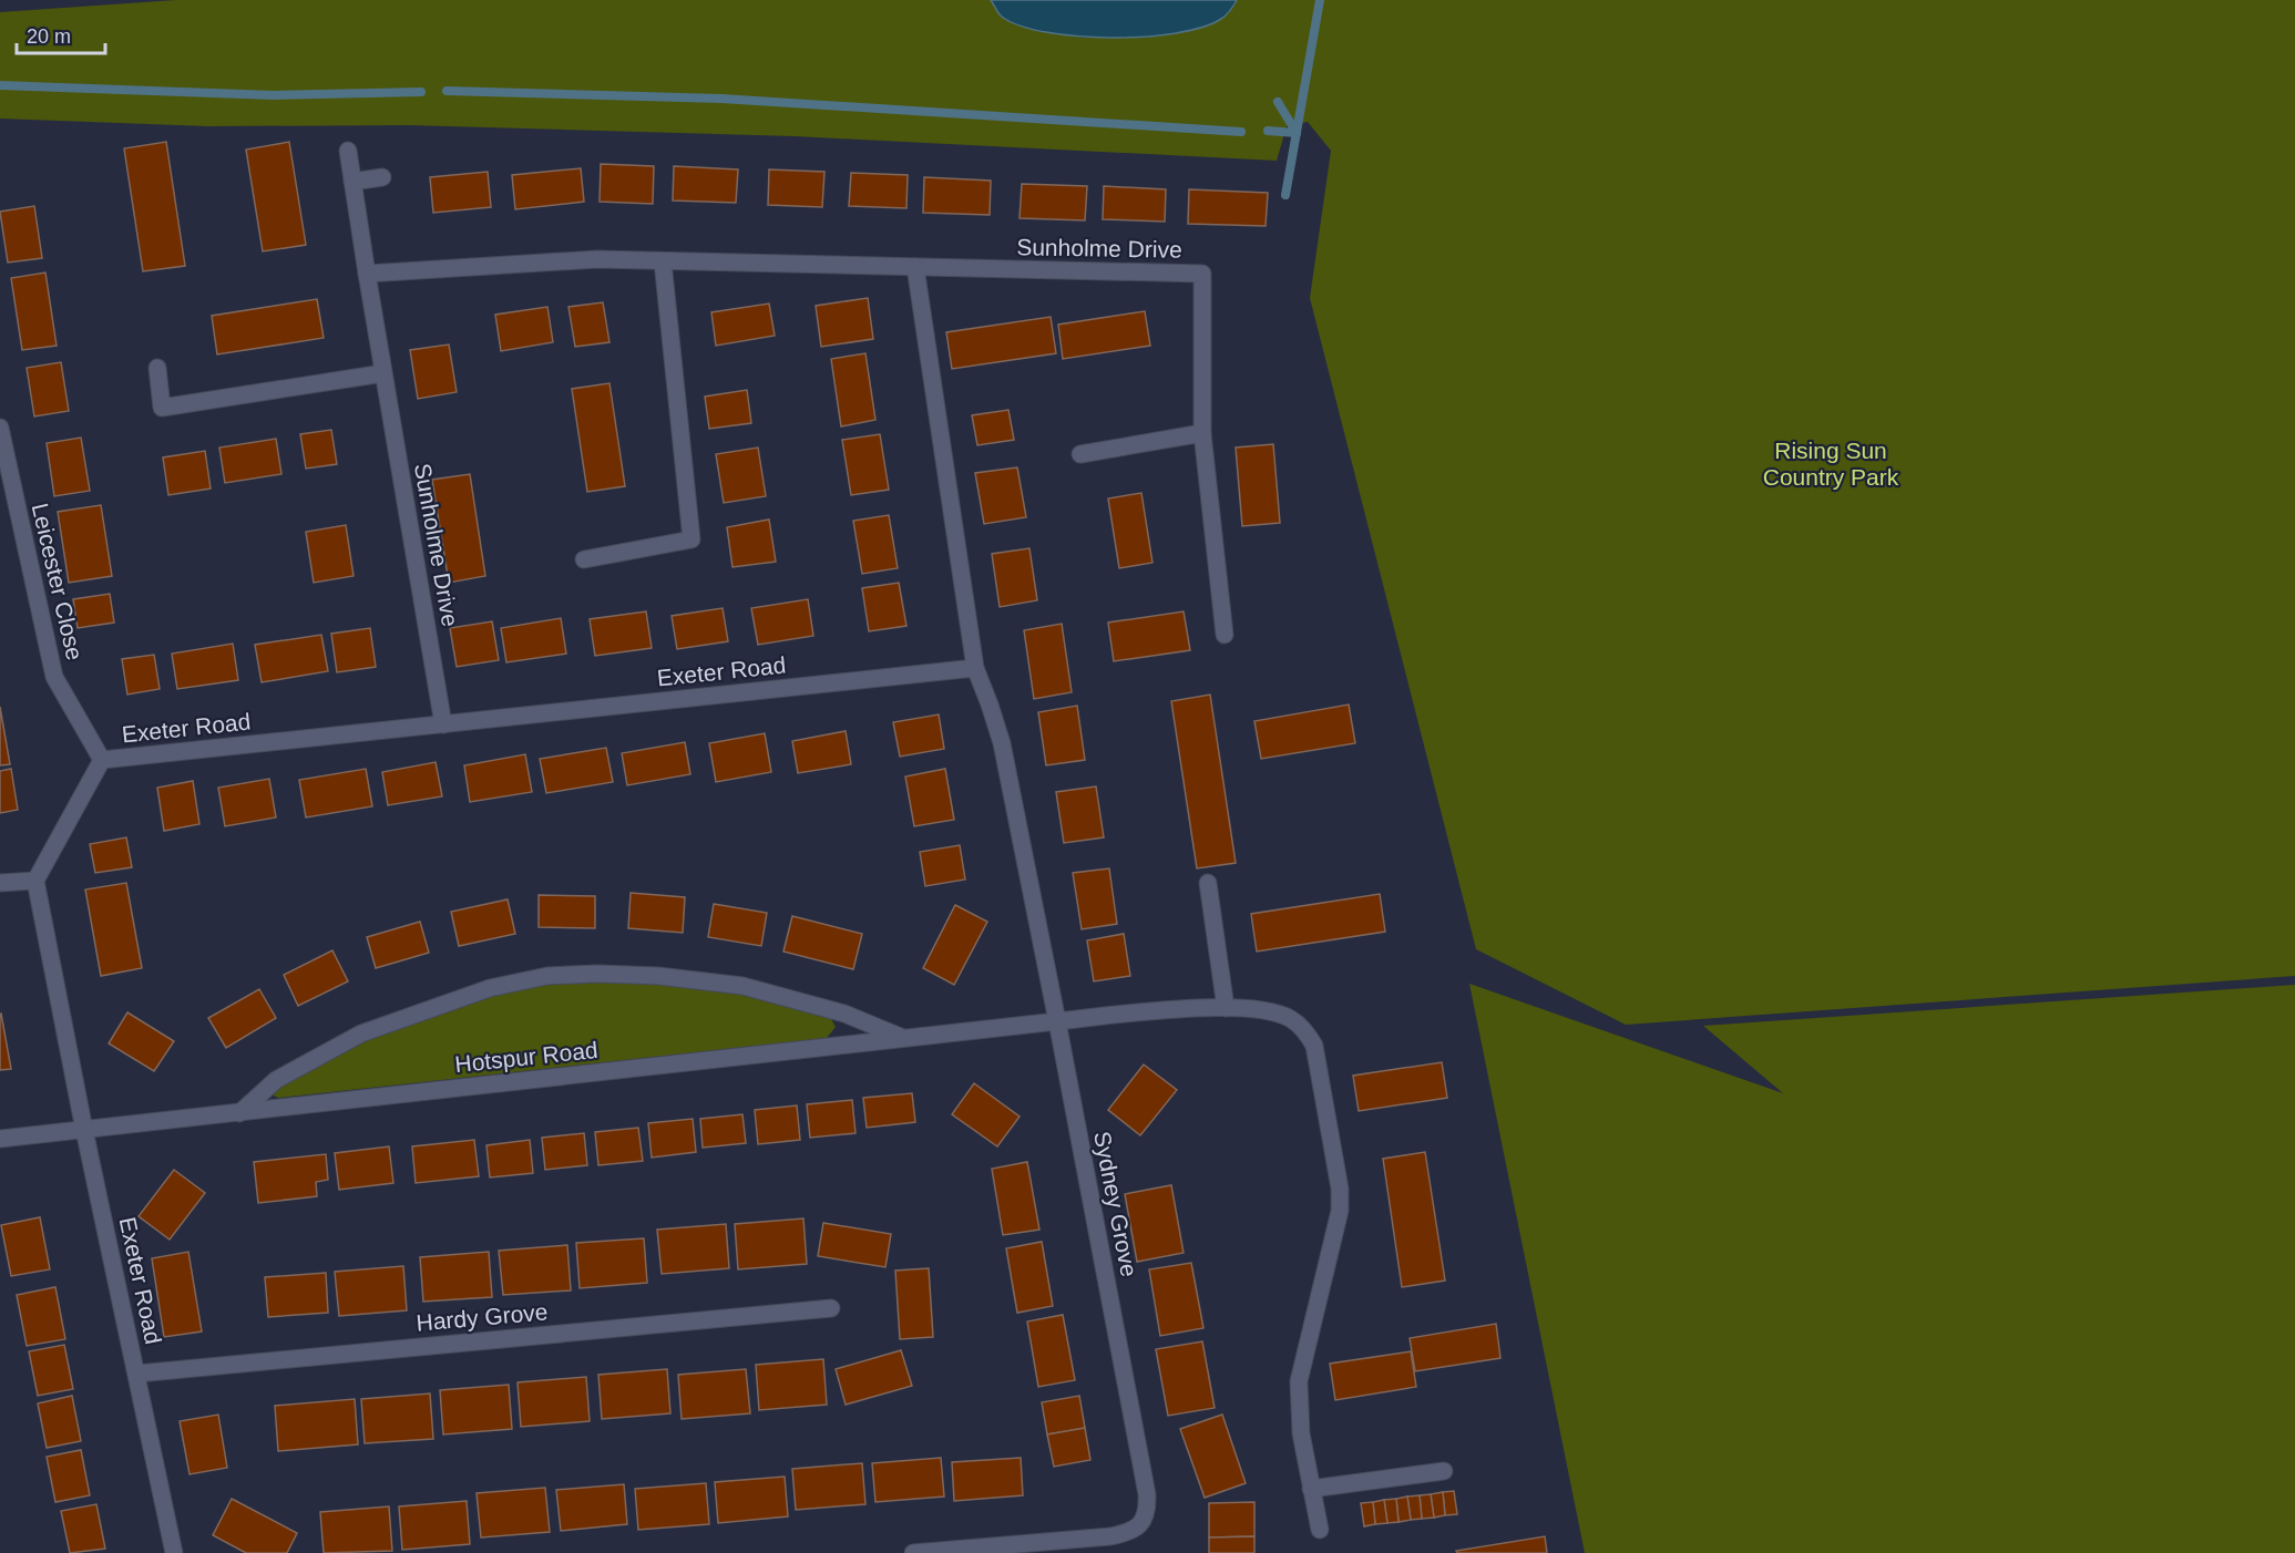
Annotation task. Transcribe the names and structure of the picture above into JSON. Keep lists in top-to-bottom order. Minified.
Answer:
{"streets":{"street":["Sunholme Drive","Leicester Close","Exeter Road","Hotspur Road","Sydney Grove","Hardy Grove"]},"crossings":[["Sunholme Drive","Exeter Road"],["Leicester Close","Exeter Road"],["Exeter Road","Hotspur Road"],["Exeter Road","Sydney Grove"],["Exeter Road","Hardy Grove"],["Hotspur Road","Sydney Grove"]],"parks":["Rising Sun Country Park"],"scale_bar":"20 m"}
